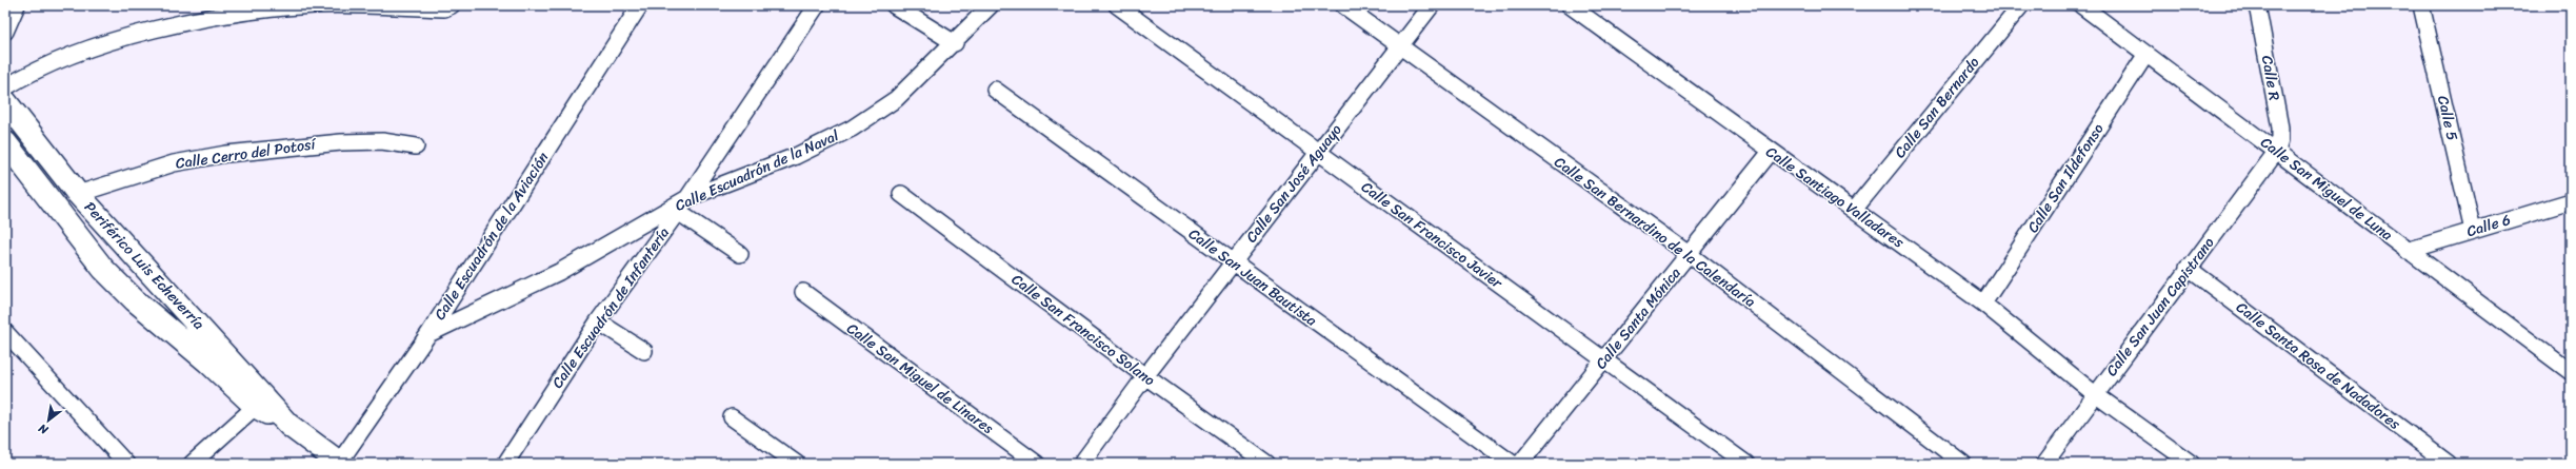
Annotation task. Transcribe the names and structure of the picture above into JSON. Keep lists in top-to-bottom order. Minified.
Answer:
{"streets":{"street":["Calle R","Calle San Bernardo","Calle 5","Calle Cerro del Potosí","Calle Escuadrón de la Naval","Calle San Ildefonso","Calle San José Aguayo","Calle San Miguel de Luna","Calle Santiago Valladares","Calle 6","Calle San Bernardino de la Calendaría","Calle San Francisco Javier","Calle Escuadrón de la Aviación","Periférico Luis Echeverría","Calle San Juan Bautista","Calle San Juan Capistrano","Calle Escuadrón de Infantería","Calle Santa Mónica","Calle San Francisco Solano","Calle Santa Rosa de Nadadores","Calle San Miguel de Linares"]},"crossings":[["Calle R","Calle San Miguel de Luna"],["Calle R","Calle San Juan Capistrano"],["Calle San Bernardo","Calle Santiago Valladares"],["Calle 5","Calle 6"],["Calle Cerro del Potosí","Periférico Luis Echeverría"],["Calle Escuadrón de la Naval","Calle Escuadrón de la Aviación"],["Calle Escuadrón de la Naval","Calle Escuadrón de Infantería"],["Calle San Ildefonso","Calle San Miguel de Luna"],["Calle San Ildefonso","Calle Santiago Valladares"],["Calle San José Aguayo","Calle San Bernardino de la Calendaría"],["Calle San José Aguayo","Calle San Francisco Javier"],["Calle San José Aguayo","Calle San Juan Bautista"],["Calle San José Aguayo","Calle San Francisco Solano"],["Calle San Miguel de Luna","Calle 6"],["Calle San Miguel de Luna","Calle San Juan Capistrano"],["Calle Santiago Valladares","Calle San Juan Capistrano"],["Calle Santiago Valladares","Calle Santa Mónica"],["Calle San Bernardino de la Calendaría","Calle Santa Mónica"],["Calle San Francisco Javier","Calle Santa Mónica"],["Calle Escuadrón de la Aviación","Periférico Luis Echeverría"],["Calle San Juan Capistrano","Calle Santa Rosa de Nadadores"]],"north":"bottom left"}
